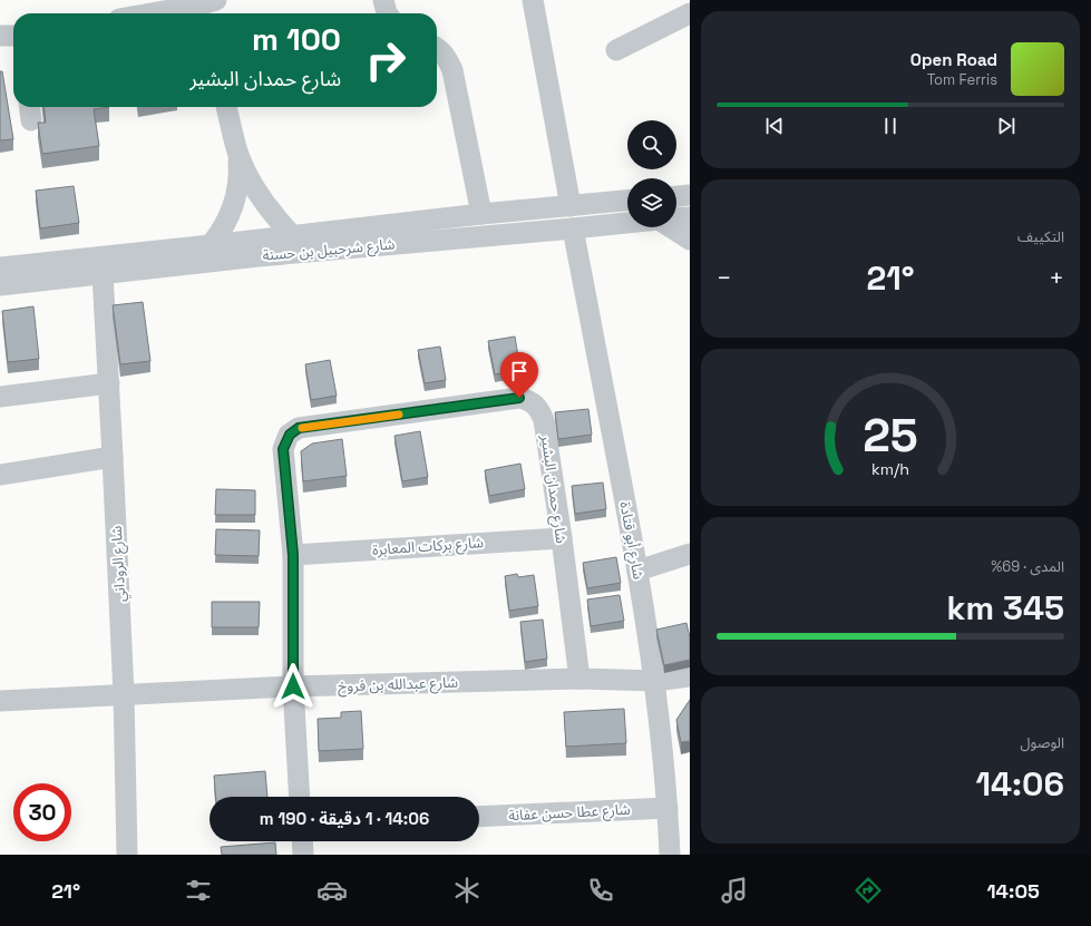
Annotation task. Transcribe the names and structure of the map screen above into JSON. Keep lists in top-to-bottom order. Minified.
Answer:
{"streets":{"street":["شارع شرحبيل بن حسنة","شارع حمدان البشير","شارع أبو قتادة","شارع بركات المعابرة","شارع الروداني","شارع عبدالله بن فروخ","شارع عطا حسن عفانة"]},"crossings":[["شارع شرحبيل بن حسنة","شارع أبو قتادة"],["شارع شرحبيل بن حسنة","شارع الروداني"],["شارع حمدان البشير","شارع بركات المعابرة"],["شارع حمدان البشير","شارع عبدالله بن فروخ"],["شارع أبو قتادة","شارع عبدالله بن فروخ"],["شارع أبو قتادة","شارع عطا حسن عفانة"],["شارع الروداني","شارع عبدالله بن فروخ"]],"page":{"turn":["100 m","شارع حمدان البشير"],"song":["Open Road","Tom Ferris"],"tile":["التكييف",["المدى · 69%","345 km"],["الوصول","14:06"]],"heat":["−","21°","+"],"limit":"30","trip":"14:06 · 1 دقيقة · 190 m","tabs":["14:05","21°"],"gauge":["25","km/h"]}}
